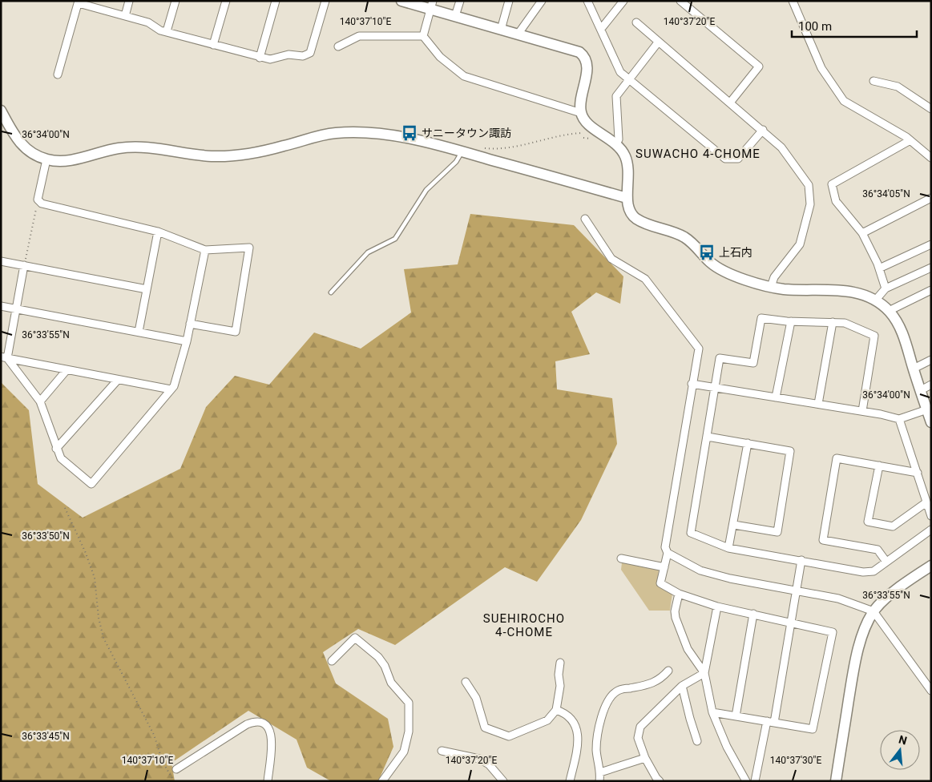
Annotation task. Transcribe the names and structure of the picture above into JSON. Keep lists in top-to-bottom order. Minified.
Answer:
{"districts":["SUWACHO 4-CHOME","SUEHIROCHO 4-CHOME"],"places":{"bus stop":["サニータウン諏訪","上石内"]},"scale_bar":"100 m","north":"top","coordinates":["140°37'10\"E","140°37'20\"E","36°34'00\"N","36°34'05\"N","36°33'55\"N","36°33'50\"N","36°33'45\"N","140°37'30\"E"]}
